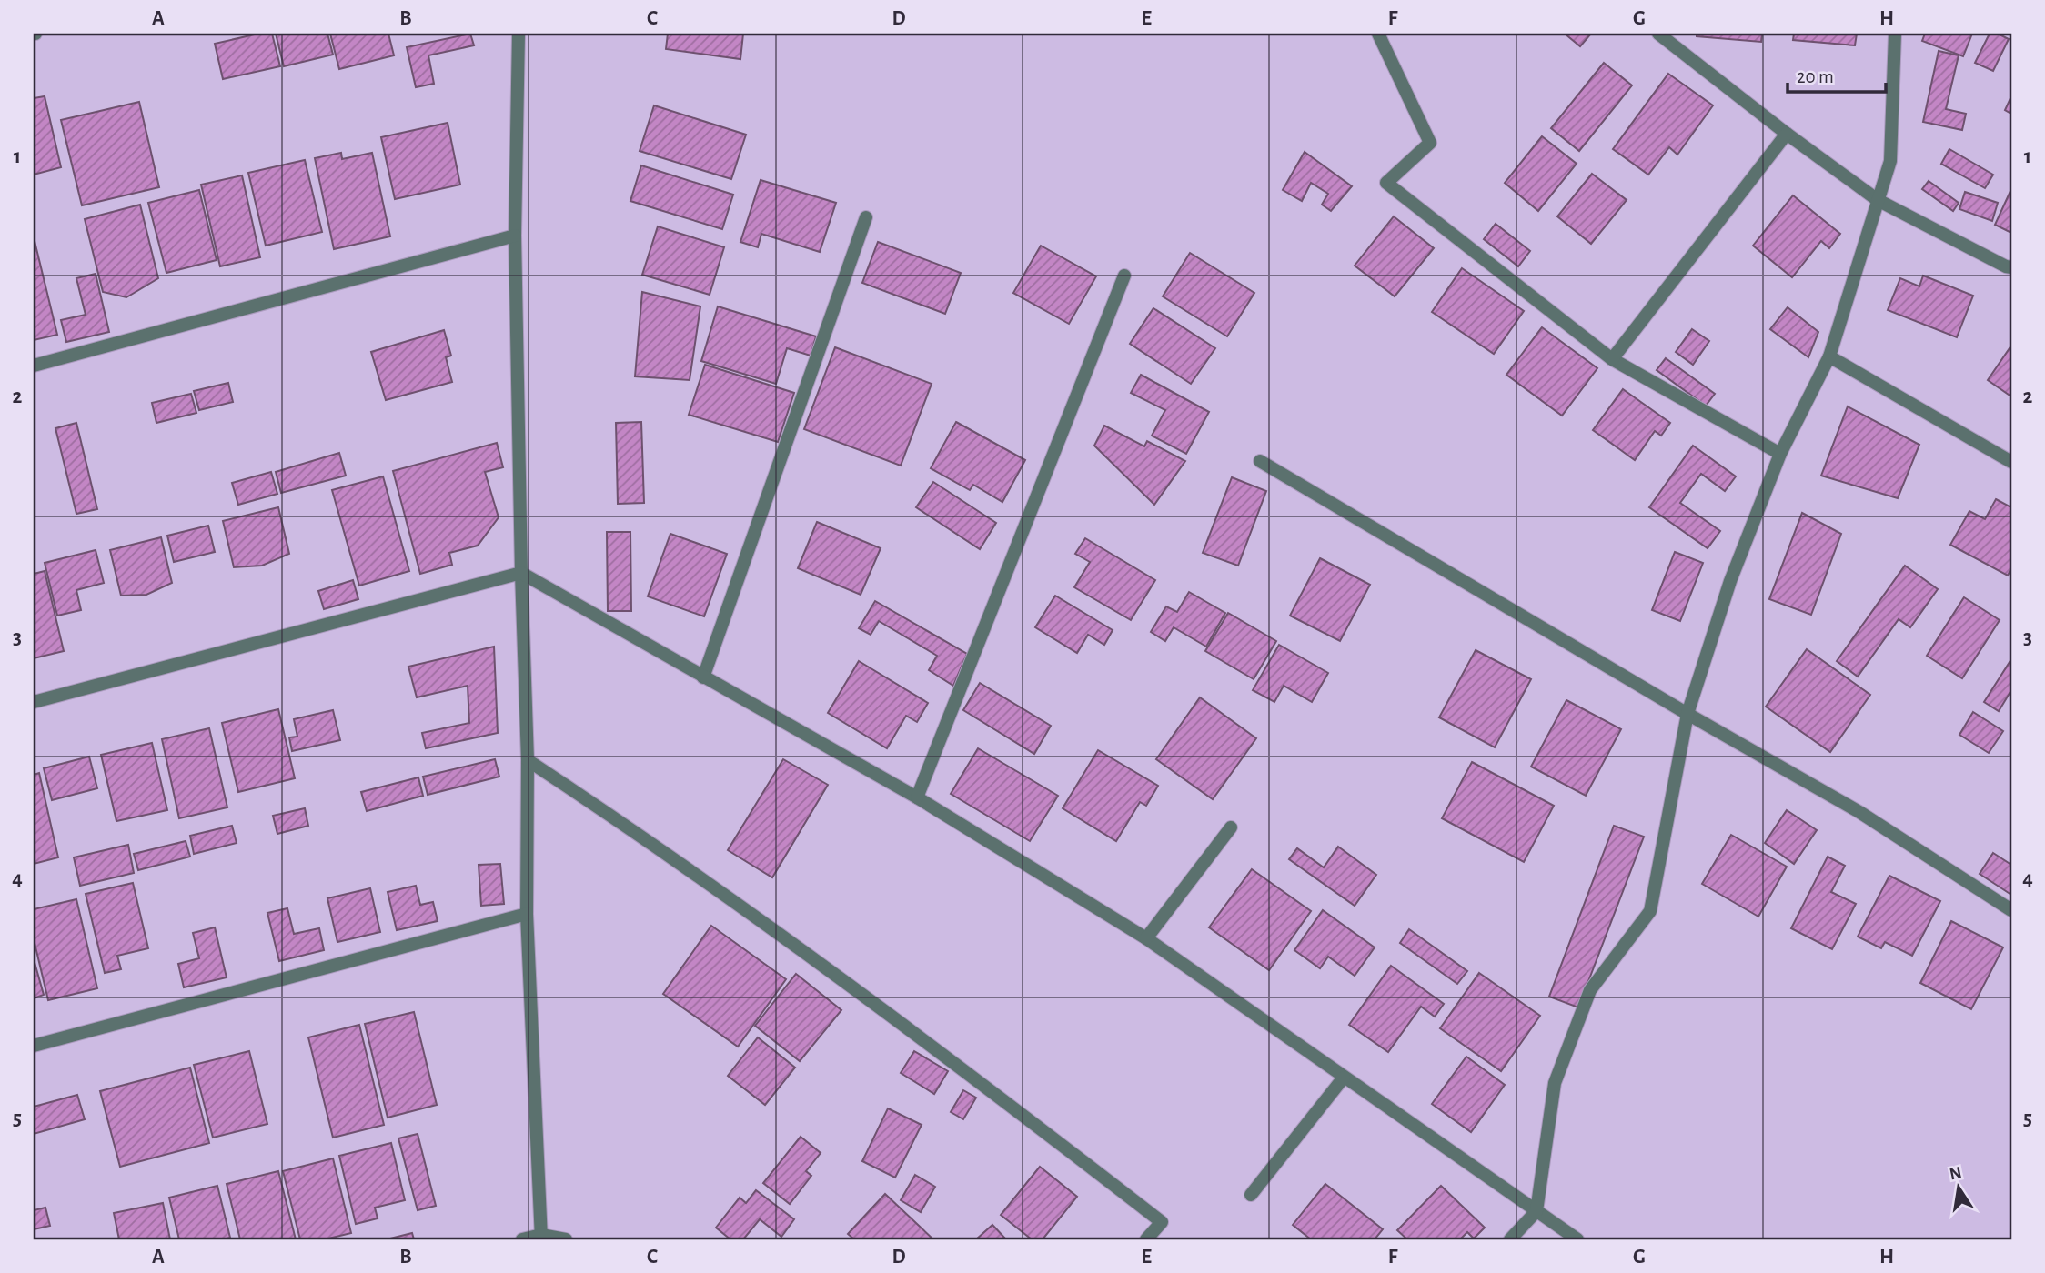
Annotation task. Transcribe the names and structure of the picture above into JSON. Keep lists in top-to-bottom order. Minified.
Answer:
{"scale_bar":"20 m","north":"top","grid":{"columns":["A","B","C","D","E","F","G","H"],"rows":["1","2","3","4","5"]}}
